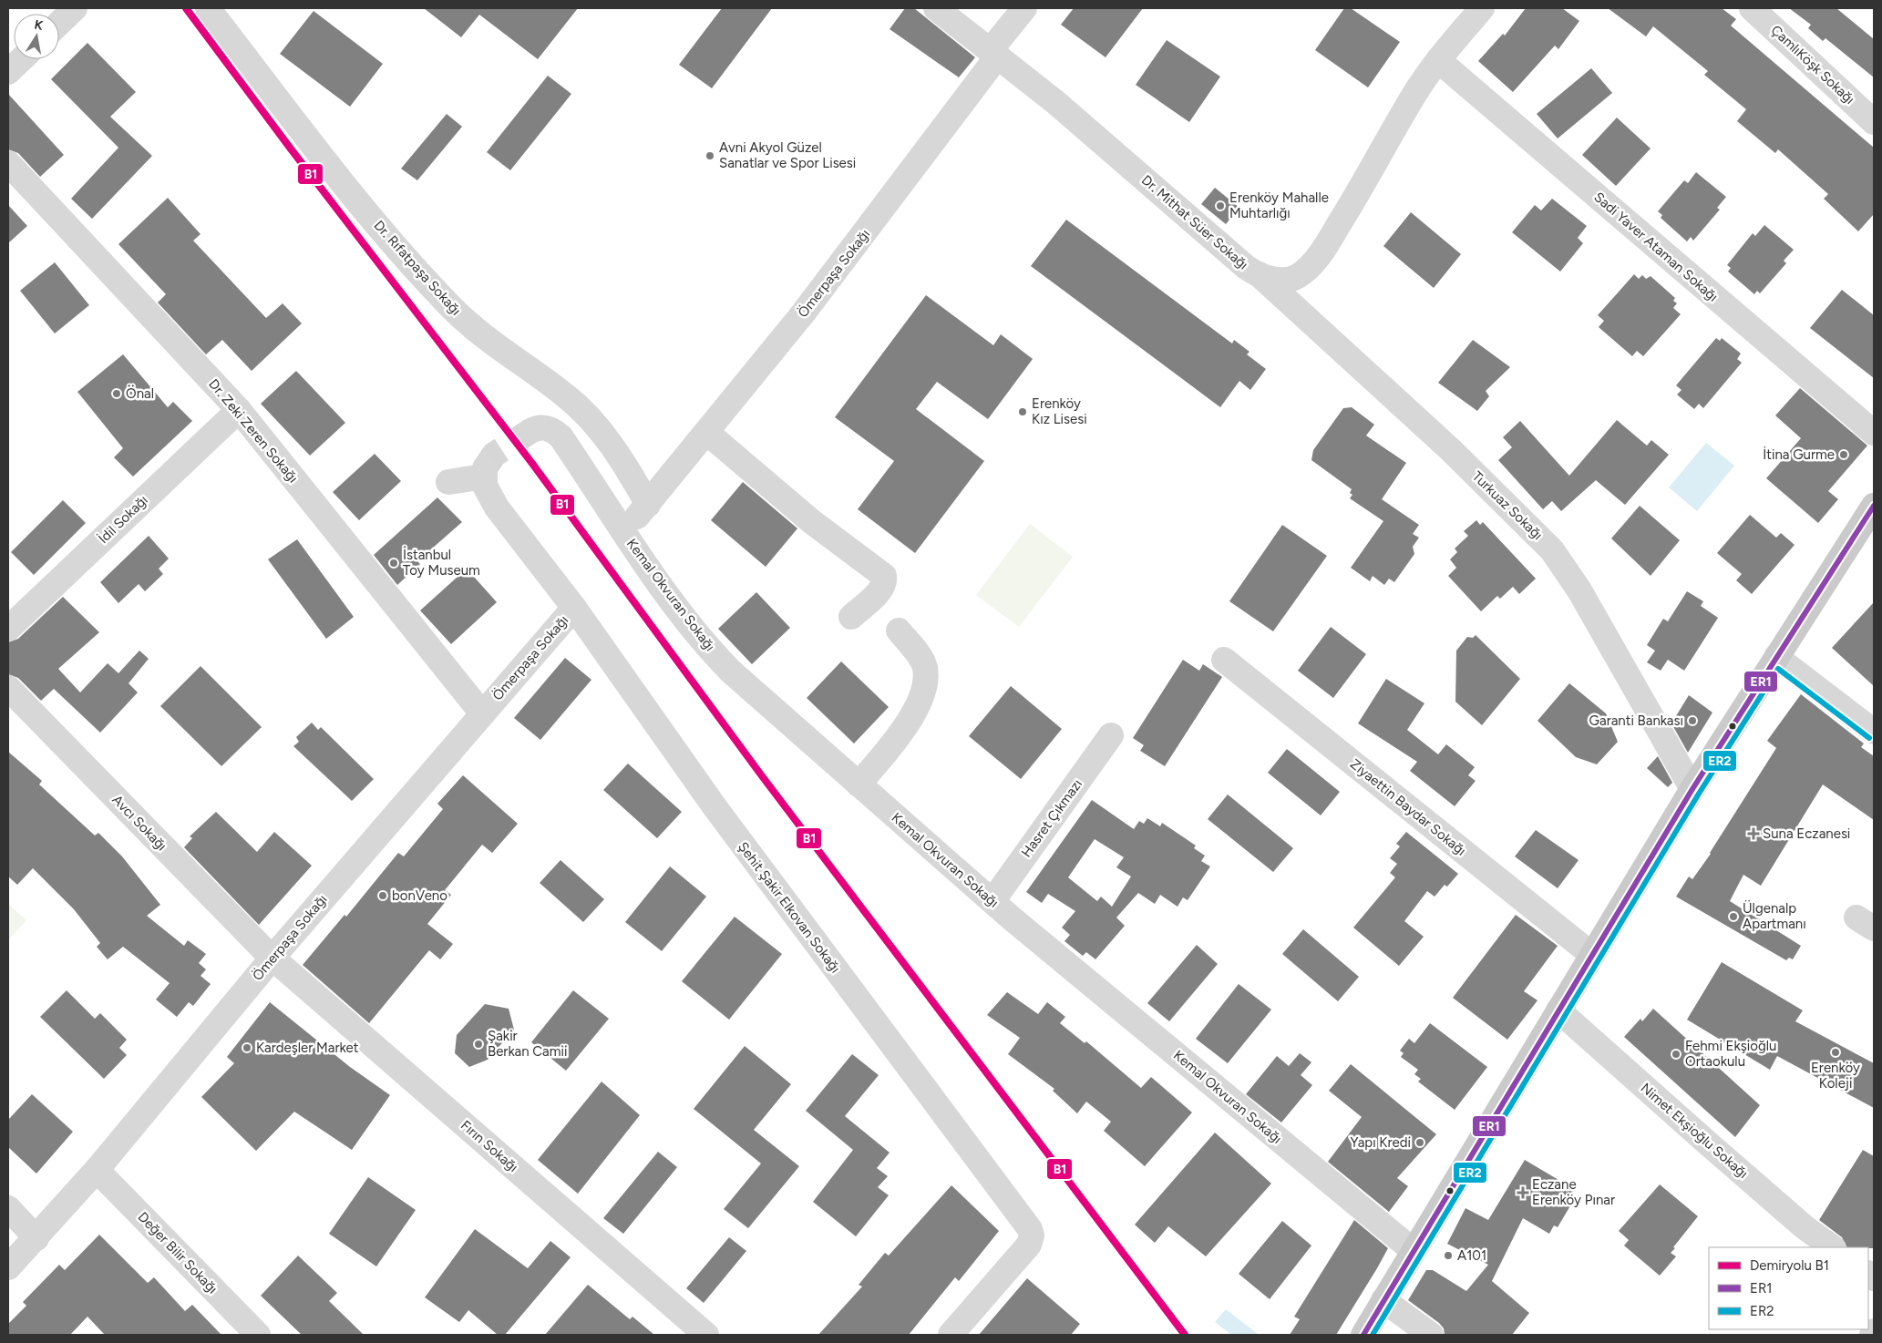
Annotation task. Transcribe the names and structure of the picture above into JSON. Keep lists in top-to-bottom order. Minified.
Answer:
{"streets":{"street":["ÇamlıKöşk Sokağı","Dr. Mithat Süer Sokağı","Sadi Yaver Ataman Sokağı","Dr. Rıfatpaşa Sokağı","Ömerpaşa Sokağı","Dr. Zeki Zeren Sokağı","Turkuaz Sokağı","İdil Sokağı","Kemal Okvuran Sokağı","Ziyaettin Baydar Sokağı","Hasret Çıkmazı","Avcı Sokağı","Şehit Şakir Elkovan Sokağı","Nimet Ekşioğlu Sokağı","Fırın Sokağı","Değer Bilir Sokağı"]},"crossings":[["Dr. Mithat Süer Sokağı","Sadi Yaver Ataman Sokağı"],["Dr. Mithat Süer Sokağı","Ömerpaşa Sokağı"],["Dr. Mithat Süer Sokağı","Turkuaz Sokağı"],["Dr. Rıfatpaşa Sokağı","Ömerpaşa Sokağı"],["Ömerpaşa Sokağı","Dr. Zeki Zeren Sokağı"],["Ömerpaşa Sokağı","Kemal Okvuran Sokağı"],["Ömerpaşa Sokağı","Avcı Sokağı"],["Ömerpaşa Sokağı","Şehit Şakir Elkovan Sokağı"],["Ömerpaşa Sokağı","Fırın Sokağı"],["Ömerpaşa Sokağı","Değer Bilir Sokağı"],["Dr. Zeki Zeren Sokağı","İdil Sokağı"],["Kemal Okvuran Sokağı","Hasret Çıkmazı"],["Avcı Sokağı","Fırın Sokağı"]],"places":{"other":["Avni Akyol Güzel Sanatlar ve Spor Lisesi","Erenköy Mahalle Muhtarlığı","Önal","Erenköy Kız Lisesi","İtina Gurme","İstanbul Toy Museum","Garanti Bankası","bonVeno","Ülgenalp Apartmanı","Şakir Berkan Camii","Kardeşler Market","Erenköy Koleji","Fehmi Ekşioğlu Ortaokulu","Yapı Kredi","A101"],"health":["Suna Eczanesi","Eczane Erenköy Pınar"]},"lines":["rail line B1","transit line ER1","transit line ER2"],"legend":["Demiryolu B1","ER1","ER2"],"north":"top"}
